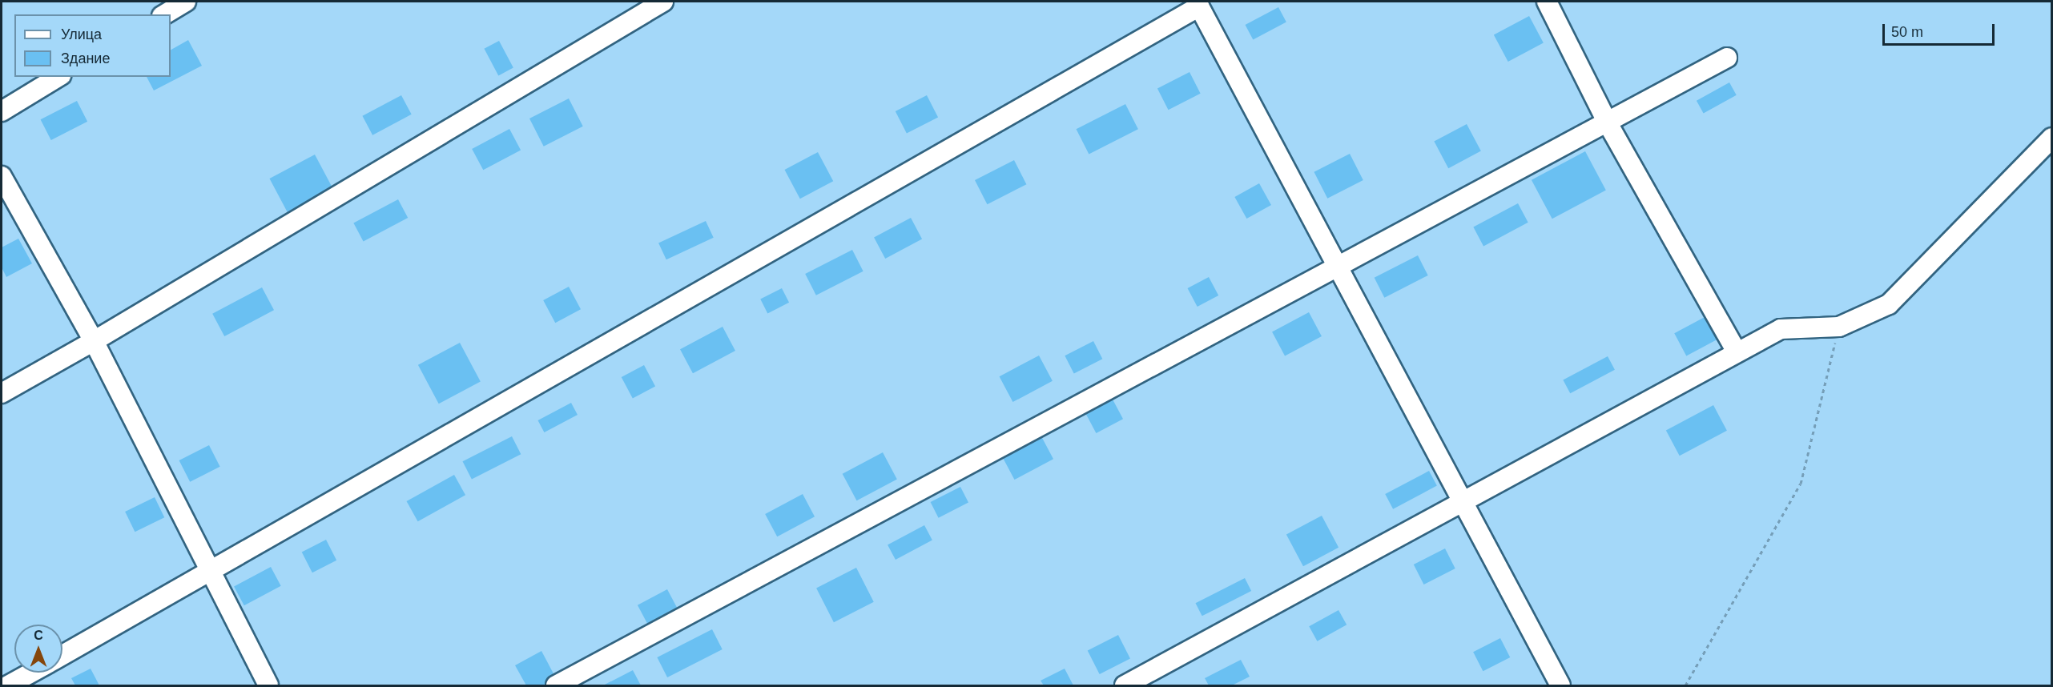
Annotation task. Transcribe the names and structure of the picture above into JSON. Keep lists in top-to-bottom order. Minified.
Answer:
{"legend":["Улица","Здание"],"scale_bar":"50 m","north":"top"}
